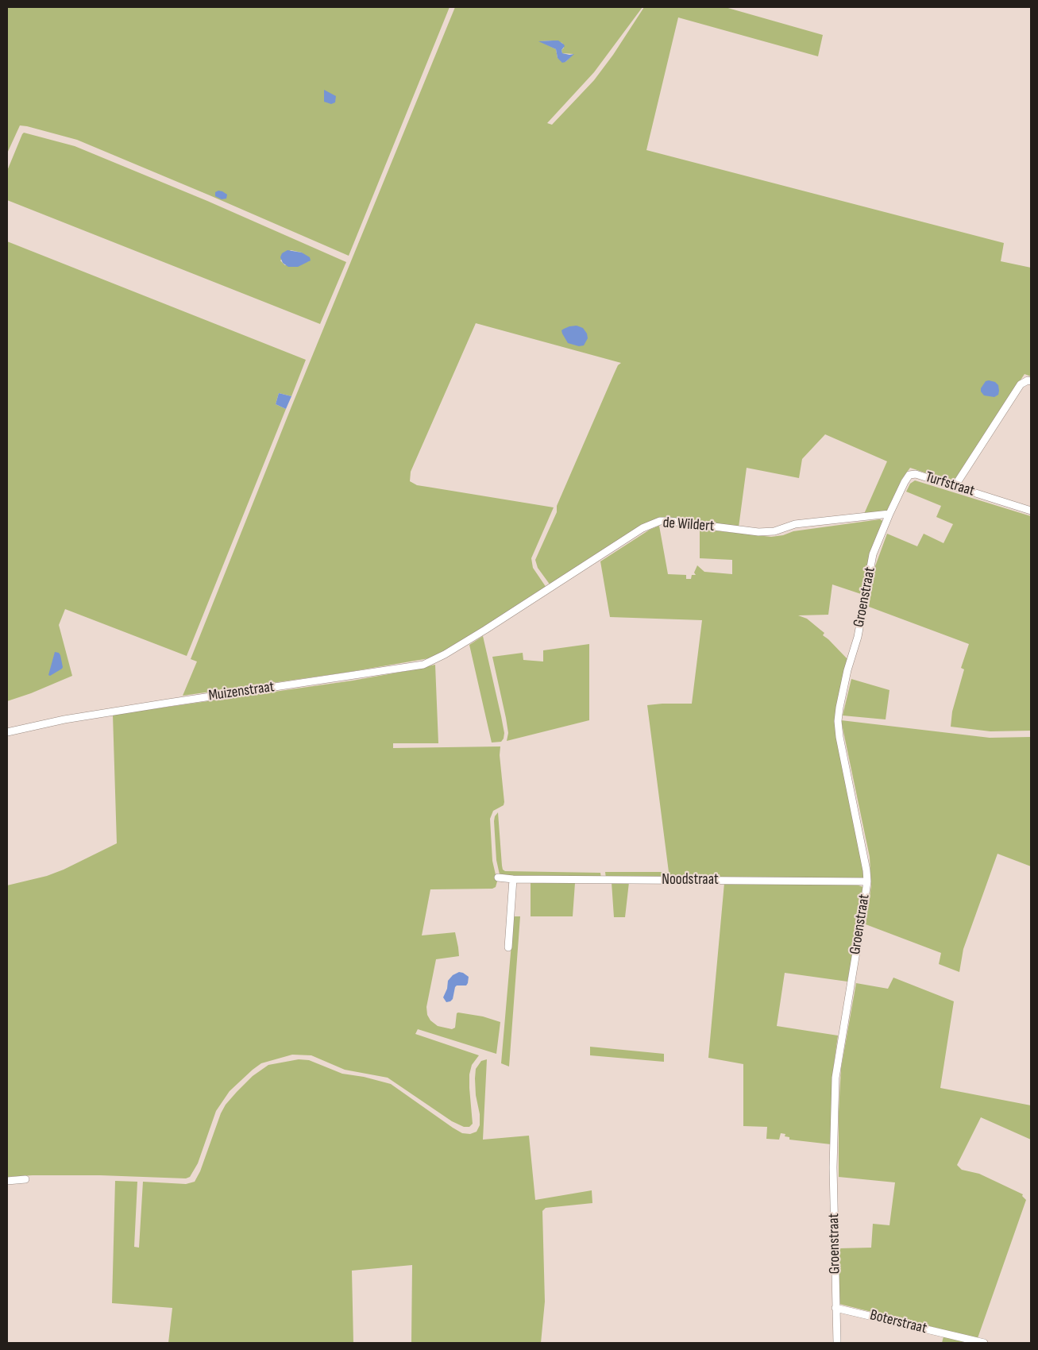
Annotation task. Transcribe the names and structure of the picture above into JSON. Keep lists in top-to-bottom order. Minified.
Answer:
{"streets":{"street":["Turfstraat","de Wildert","Groenstraat","Muizenstraat","Noodstraat","Boterstraat"]},"crossings":[["Turfstraat","de Wildert"],["Turfstraat","Groenstraat"],["de Wildert","Groenstraat"],["de Wildert","Muizenstraat"],["Groenstraat","Noodstraat"],["Groenstraat","Boterstraat"]]}
